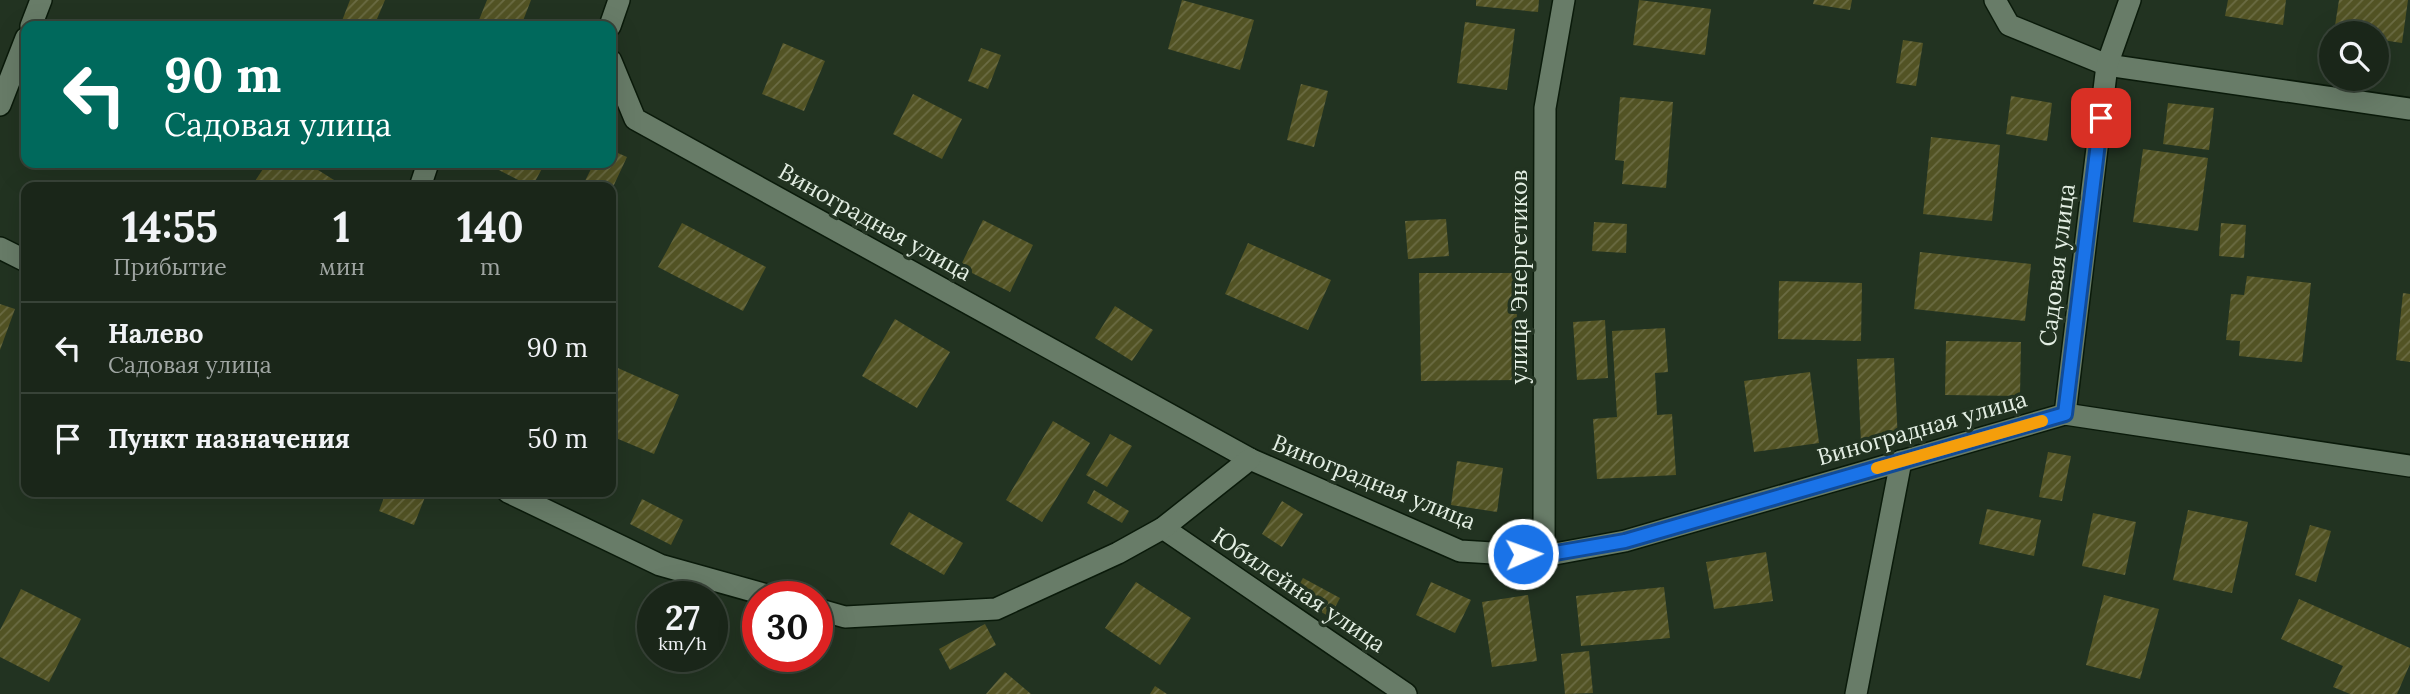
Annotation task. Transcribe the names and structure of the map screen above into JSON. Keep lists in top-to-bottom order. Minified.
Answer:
{"streets":{"street":["Виноградная улица","Садовая улица","улица Энергетиков","Юбилейная улица"]},"crossings":[["Виноградная улица","Садовая улица"],["Виноградная улица","улица Энергетиков"],["Виноградная улица","Юбилейная улица"]],"page":{"turn":["90 m","Садовая улица"],"eta":["14:55","Прибытие","1","мин","140","m"],"list":[{"name":"Налево","note":"Садовая улица","value":"90 m"},{"name":"Пункт назначения","value":"50 m"}],"speed":"27 km/h","limit":"30"}}
